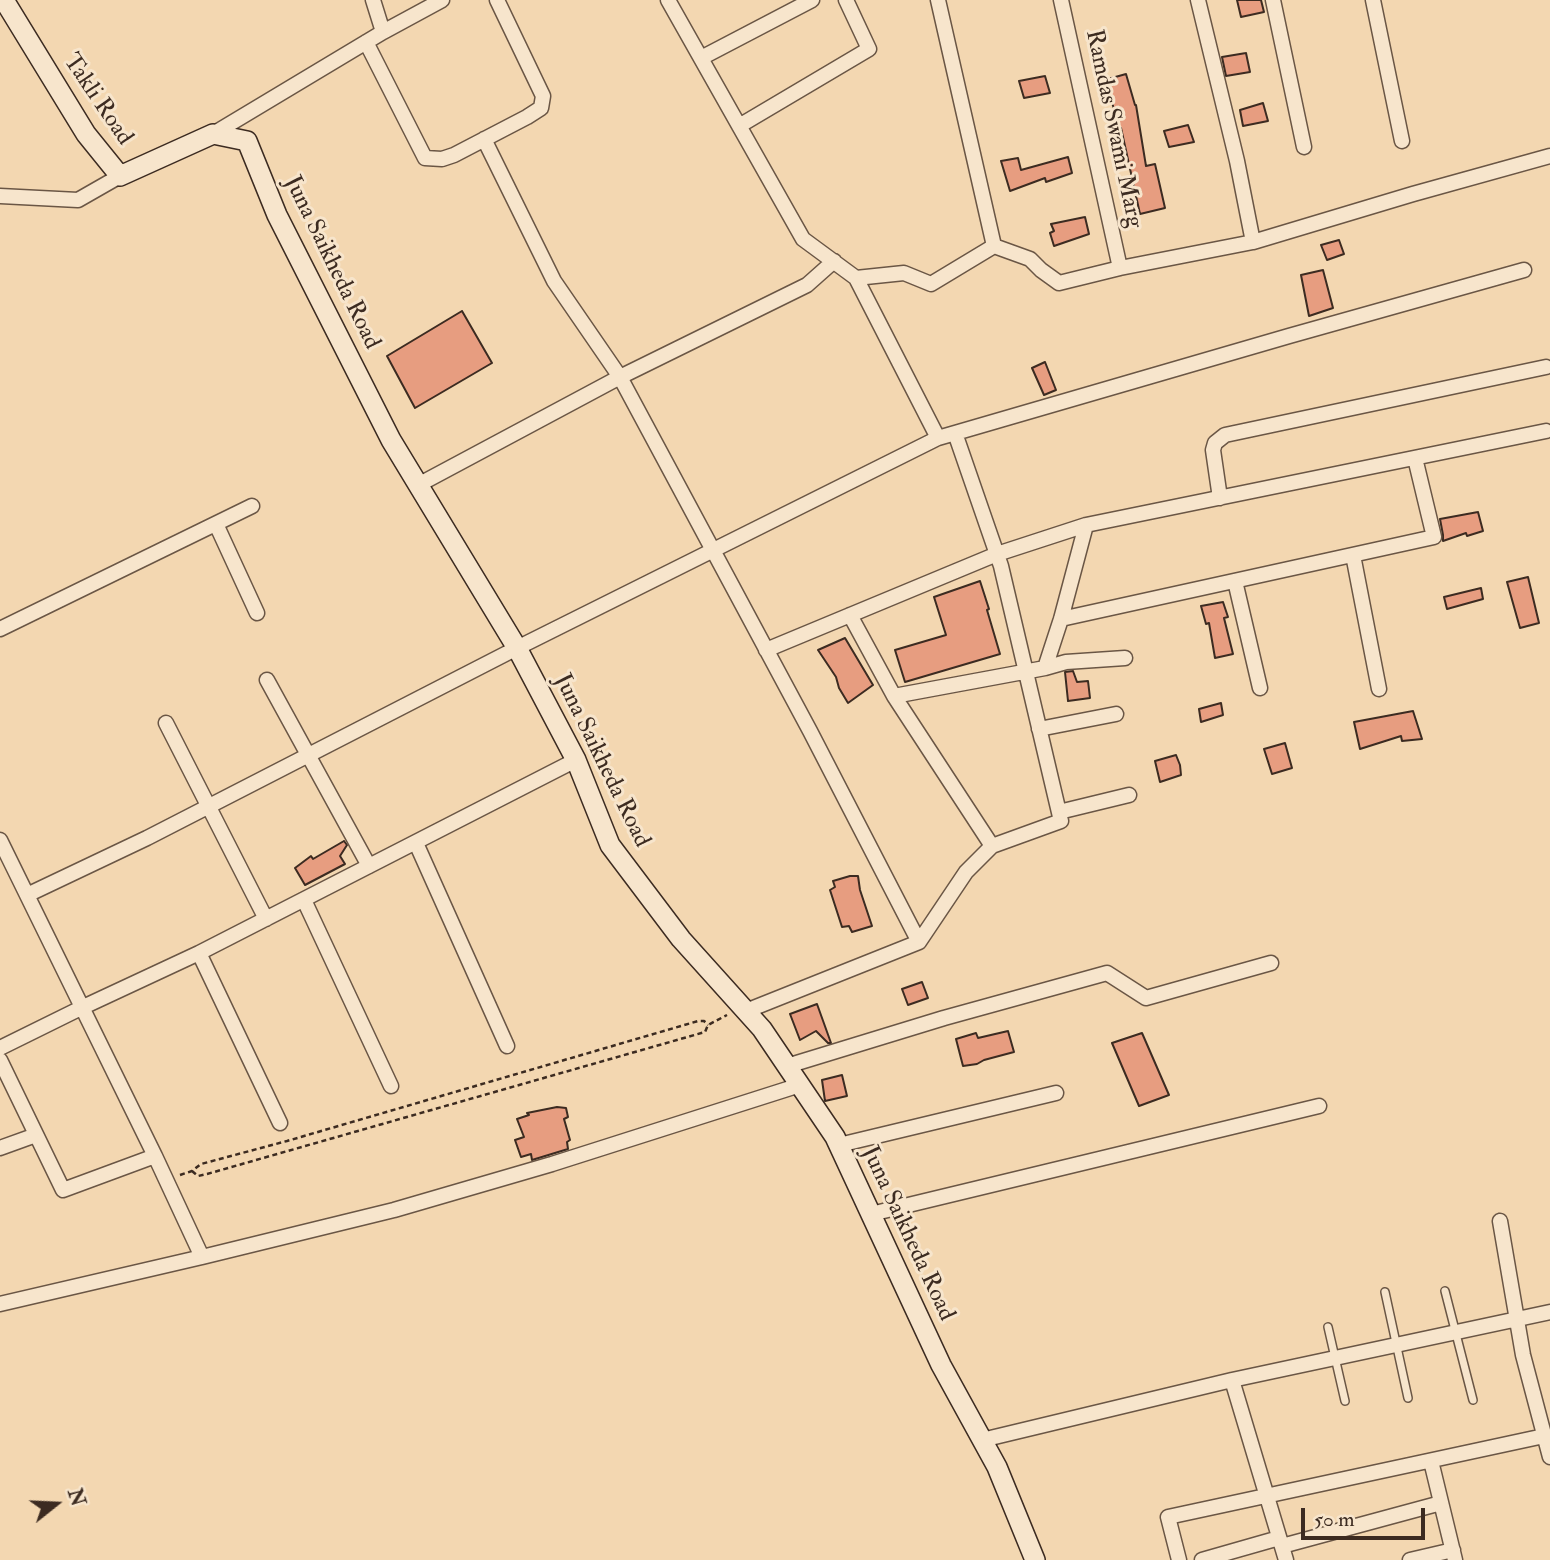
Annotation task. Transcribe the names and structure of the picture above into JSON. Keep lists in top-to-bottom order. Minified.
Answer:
{"streets":{"main road":["Takli Road","Juna Saikheda Road"],"street":["Ramdas Swami Marg"]},"crossings":[["Takli Road","Juna Saikheda Road"]],"scale_bar":"50 m","north":"right"}
